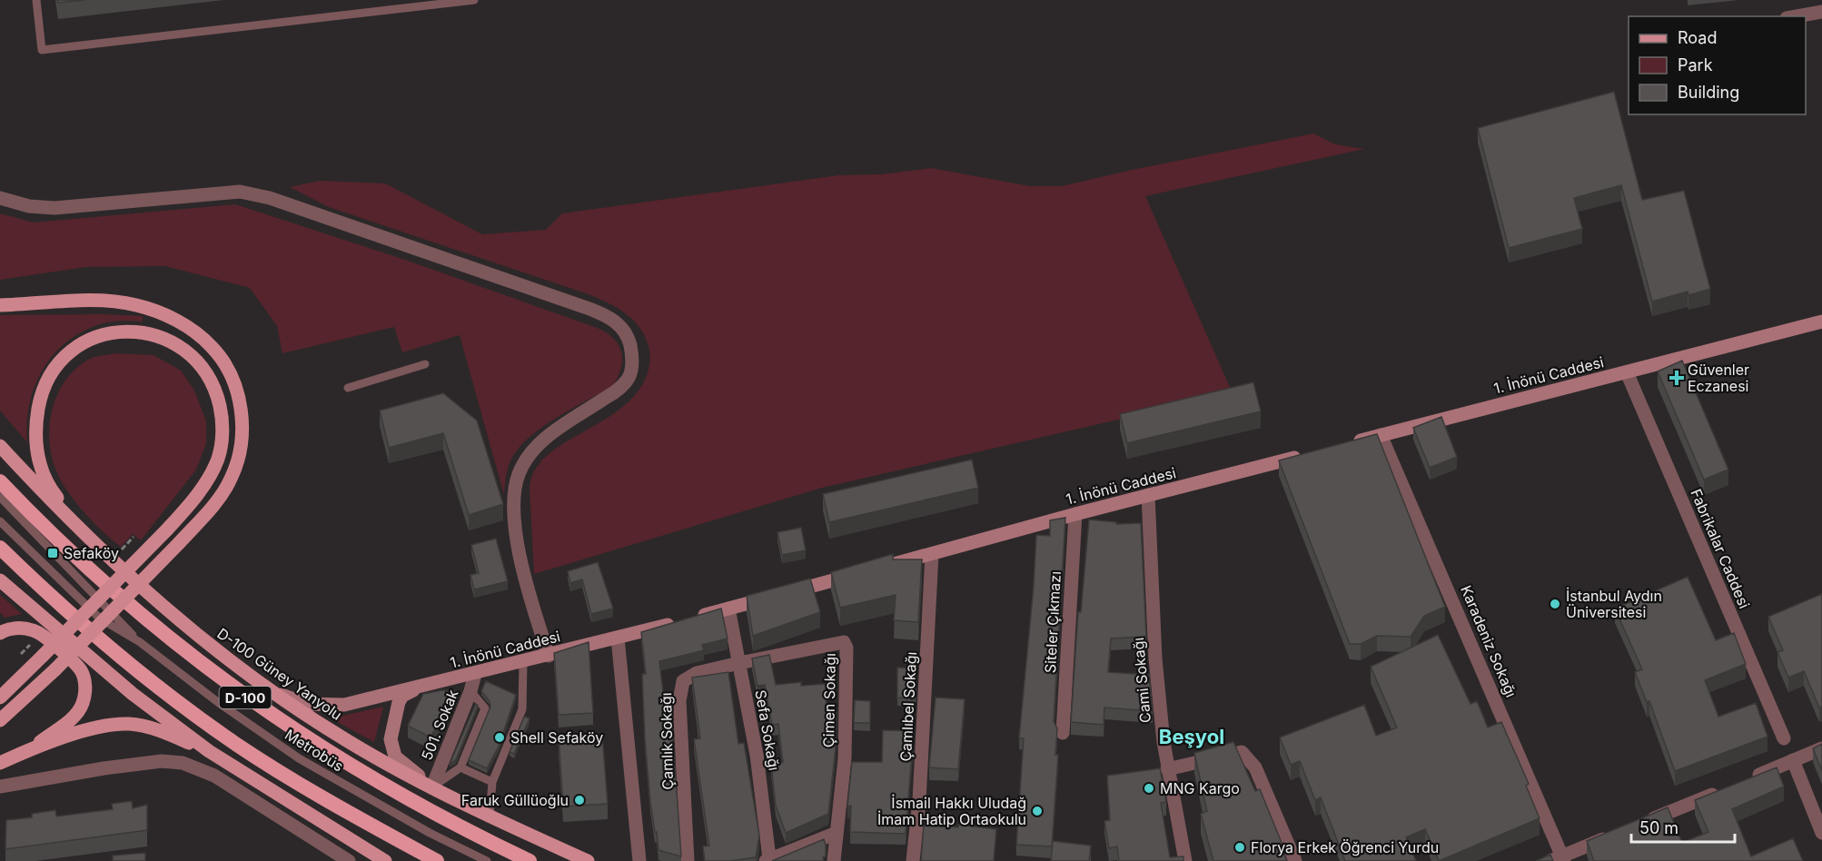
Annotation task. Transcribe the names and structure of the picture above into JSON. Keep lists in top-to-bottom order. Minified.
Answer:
{"streets":{"highway":["D-100"],"main road":["1. İnönü Caddesi","D-100 Güney Yanyolu"],"street":["Fabrikalar Caddesi","Siteler Çıkmazı","Karadeniz Sokağı","Cami Sokağı","Çimen Sokağı","Çamlıbel Sokağı","501. Sokak","Sefa Sokağı","Çamlık Sokağı"],"lane":["Metrobüs"]},"crossings":[["1. İnönü Caddesi","Fabrikalar Caddesi"],["1. İnönü Caddesi","Siteler Çıkmazı"],["1. İnönü Caddesi","Karadeniz Sokağı"],["1. İnönü Caddesi","Cami Sokağı"],["1. İnönü Caddesi","Çamlıbel Sokağı"],["1. İnönü Caddesi","501. Sokak"],["1. İnönü Caddesi","Sefa Sokağı"],["D-100 Güney Yanyolu","501. Sokak"],["Çimen Sokağı","Sefa Sokağı"],["Çimen Sokağı","Çamlık Sokağı"],["Sefa Sokağı","Çamlık Sokağı"]],"districts":["Beşyol"],"places":{"health":["Güvenler Eczanesi"],"transit":["Sefaköy"],"other":["İstanbul Aydın Üniversitesi","Shell Sefaköy","MNG Kargo","Faruk Güllüoğlu","İsmail Hakkı Uludağ İmam Hatip Ortaokulu","Florya Erkek Öğrenci Yurdu"]},"legend":["Road","Park","Building"],"scale_bar":"50 m"}
